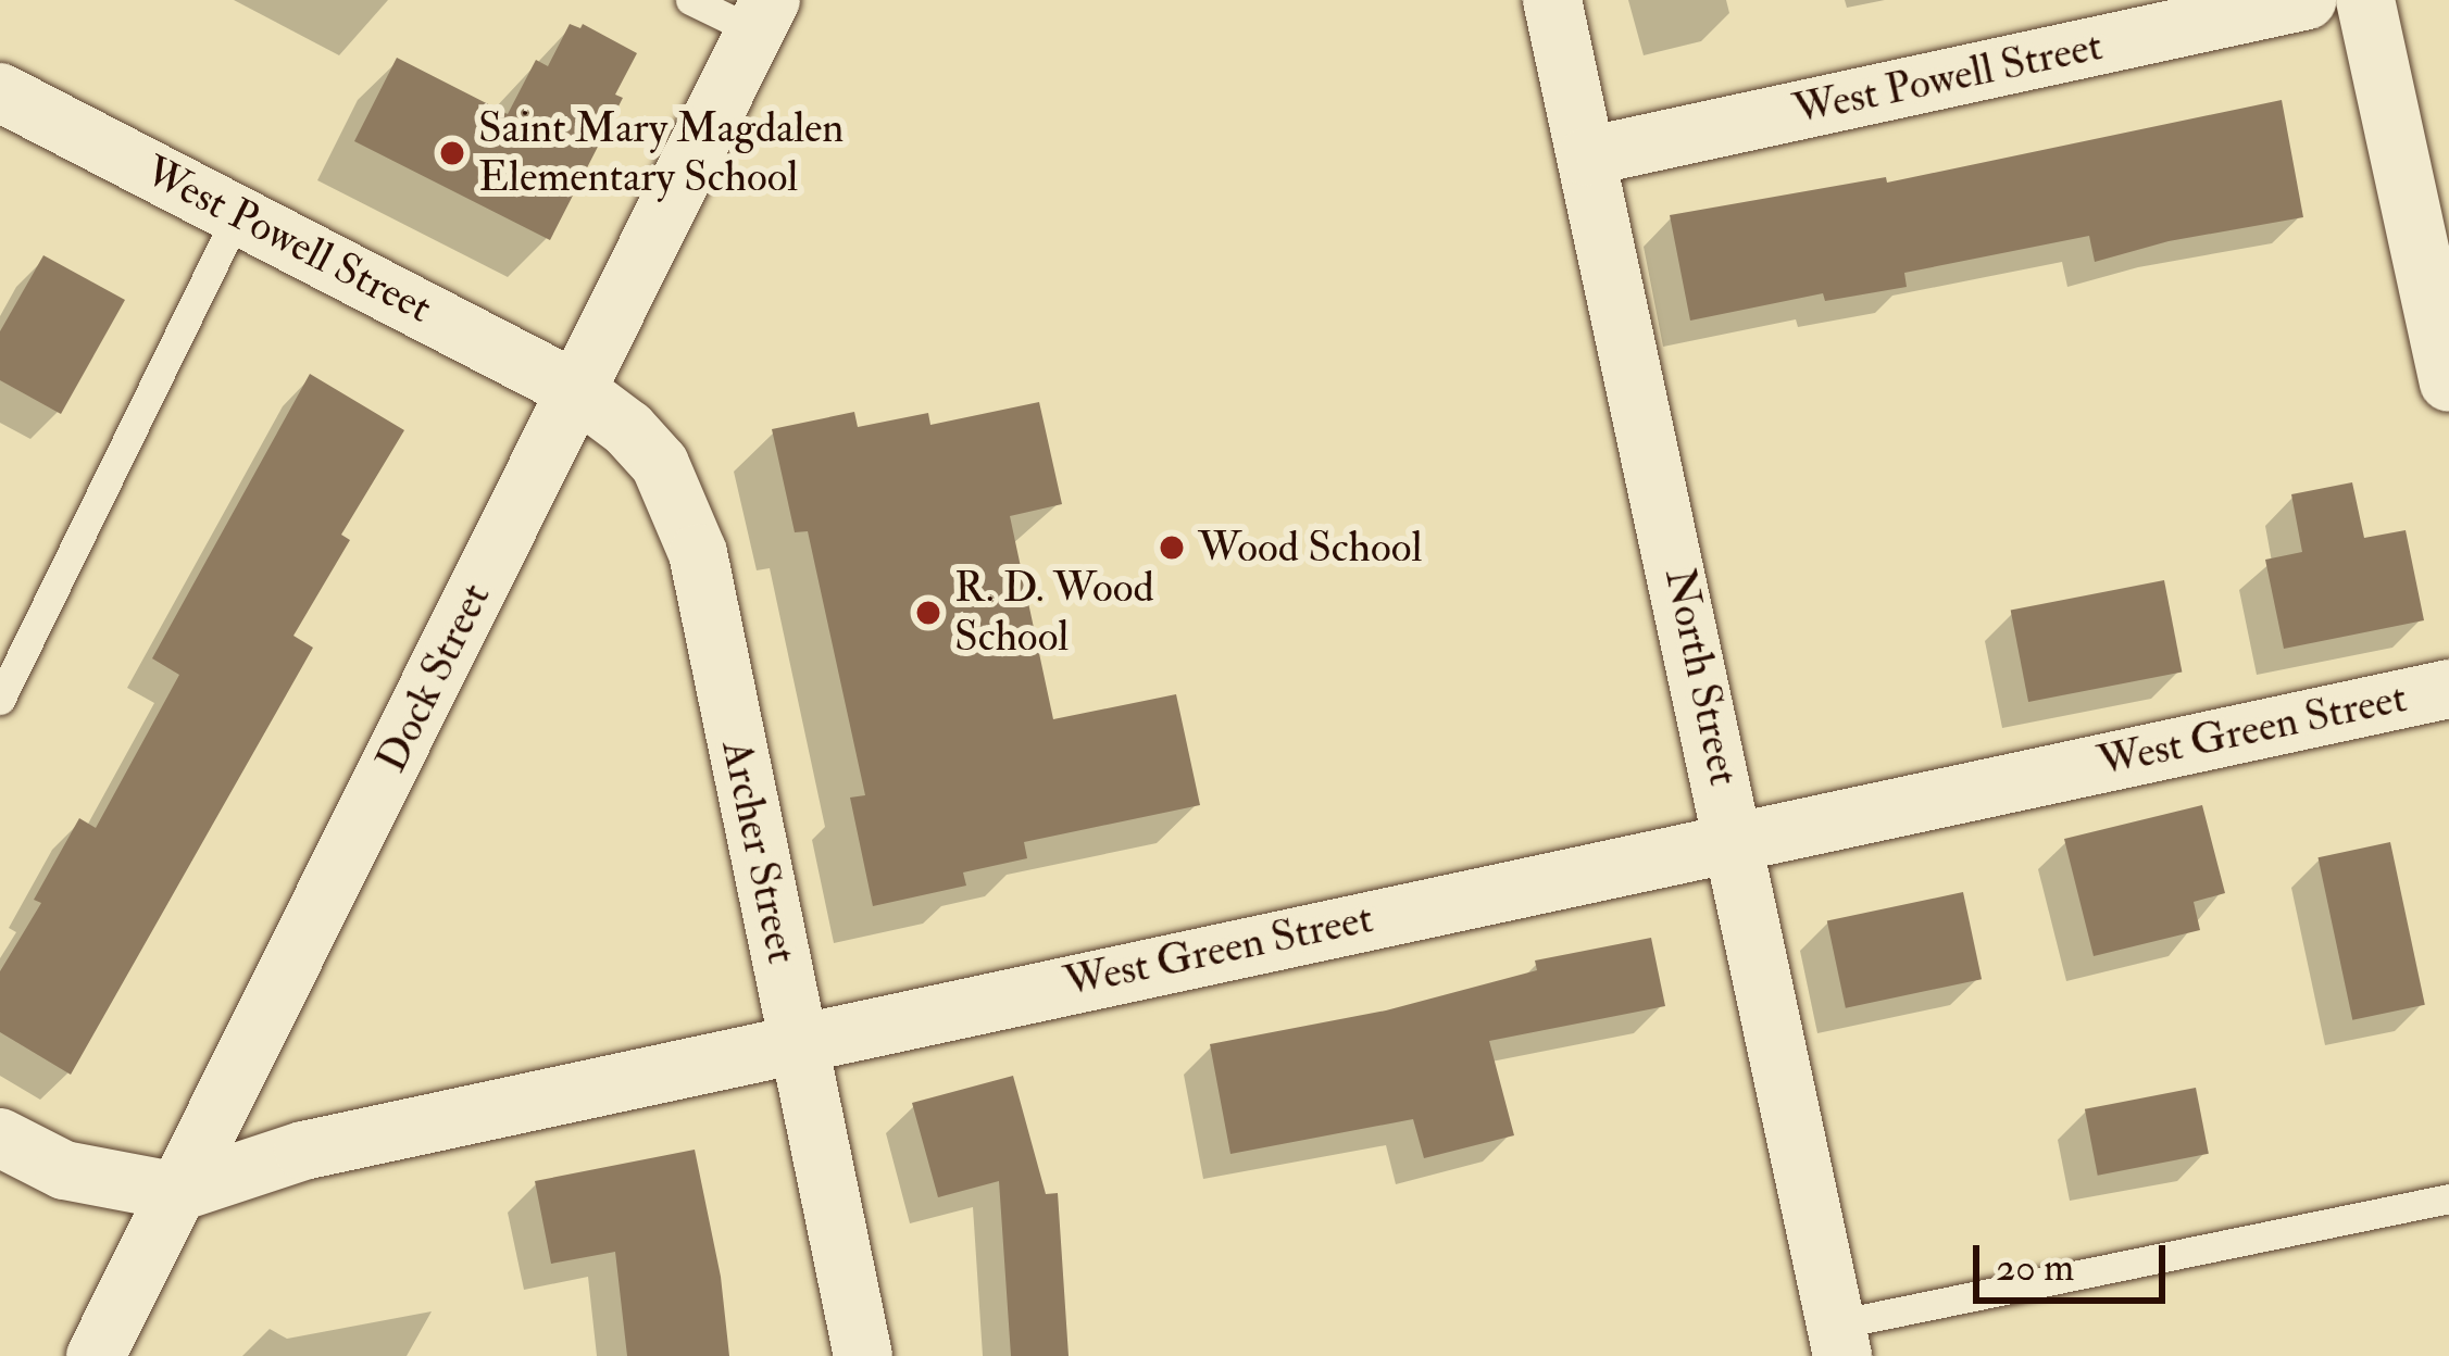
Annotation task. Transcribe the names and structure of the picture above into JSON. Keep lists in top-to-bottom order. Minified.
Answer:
{"streets":{"street":["West Powell Street","North Street","Dock Street","West Green Street","Archer Street"]},"crossings":[["West Powell Street","North Street"],["West Powell Street","Dock Street"],["West Powell Street","Archer Street"],["North Street","West Green Street"],["Dock Street","West Green Street"],["Dock Street","Archer Street"],["West Green Street","Archer Street"]],"places":["Saint Mary Magdalen Elementary School","Wood School","R. D. Wood School"],"scale_bar":"20 m"}
